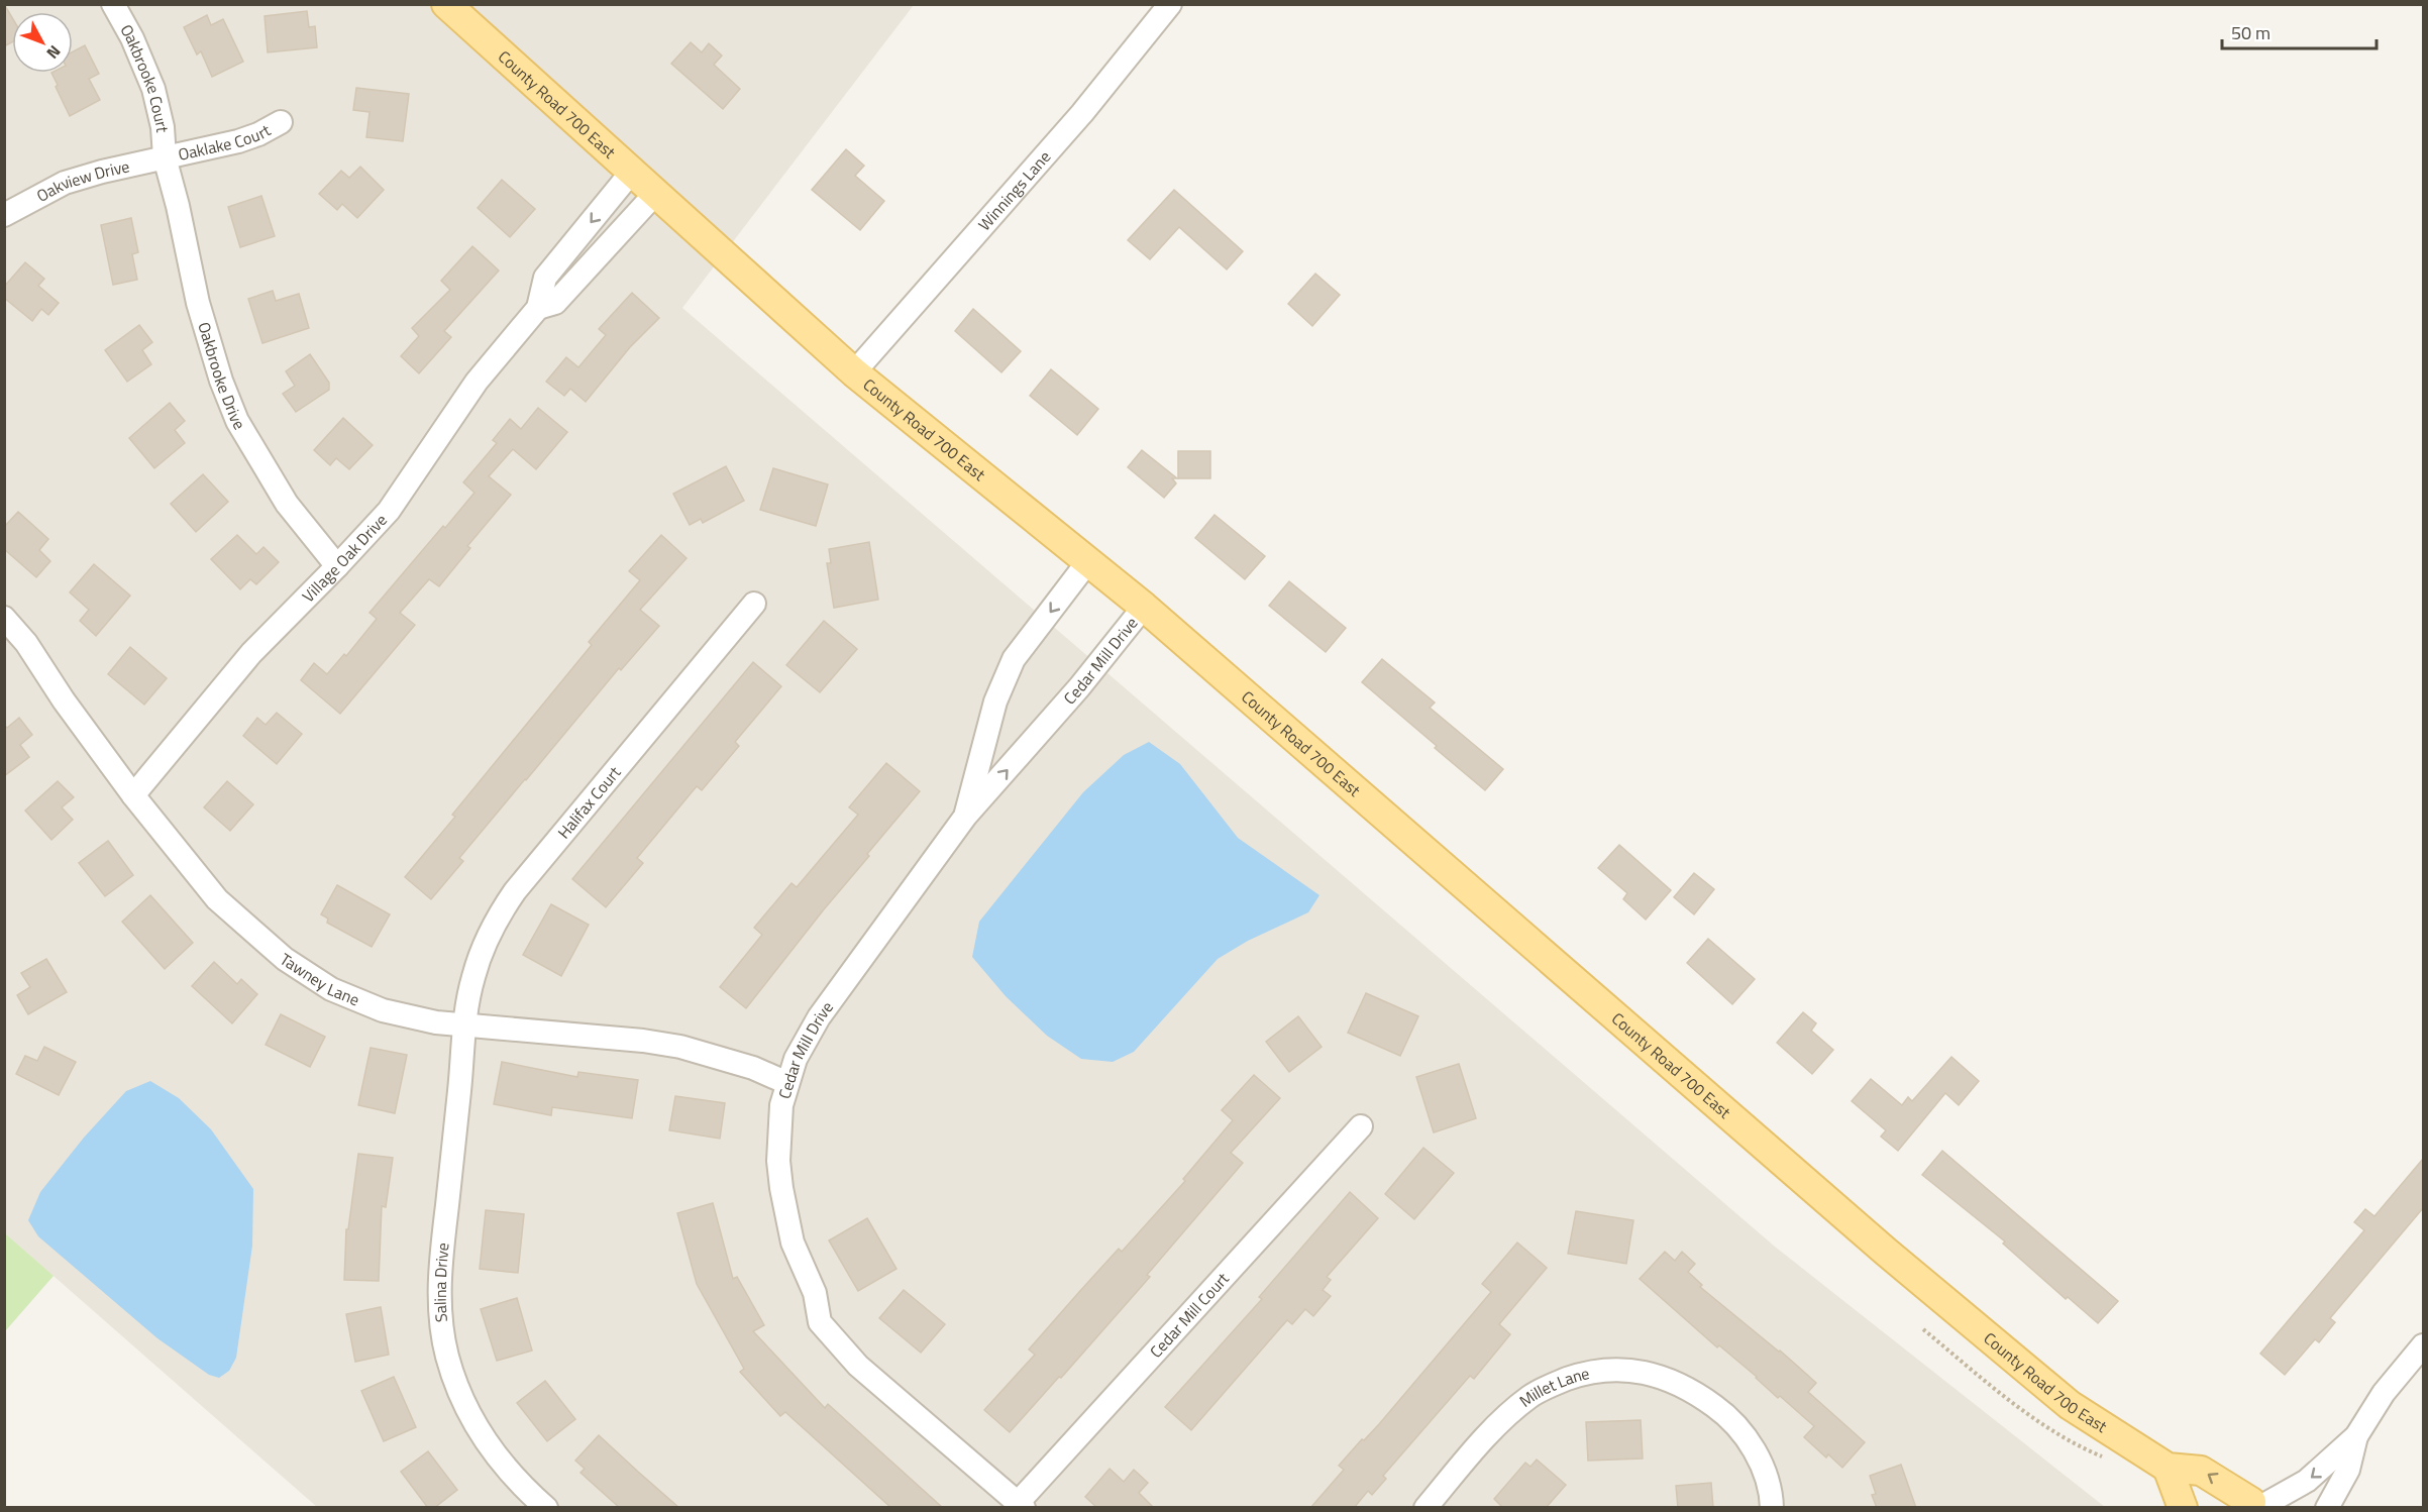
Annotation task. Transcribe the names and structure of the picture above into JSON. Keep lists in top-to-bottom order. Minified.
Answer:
{"streets":{"main road":["County Road 700 East"],"street":["Oakbrooke Court","Oaklake Court","Oakview Drive","Winnings Lane","Oakbrooke Drive","Village Oak Drive","Cedar Mill Drive","Halifax Court","Tawney Lane","Salina Drive","Cedar Mill Court","Millet Lane"]},"crossings":[["Oakbrooke Court","Oaklake Court"],["Oakbrooke Court","Oakview Drive"],["Oakbrooke Court","Oakbrooke Drive"],["County Road 700 East","Winnings Lane"],["County Road 700 East","Village Oak Drive"],["County Road 700 East","Cedar Mill Drive"],["Oaklake Court","Oakview Drive"],["Oaklake Court","Oakbrooke Drive"],["Oakview Drive","Oakbrooke Drive"],["Oakbrooke Drive","Village Oak Drive"],["Village Oak Drive","Tawney Lane"],["Cedar Mill Drive","Tawney Lane"],["Cedar Mill Drive","Cedar Mill Court"],["Halifax Court","Tawney Lane"],["Halifax Court","Salina Drive"],["Tawney Lane","Salina Drive"]],"scale_bar":"50 m","north":"bottom right"}
